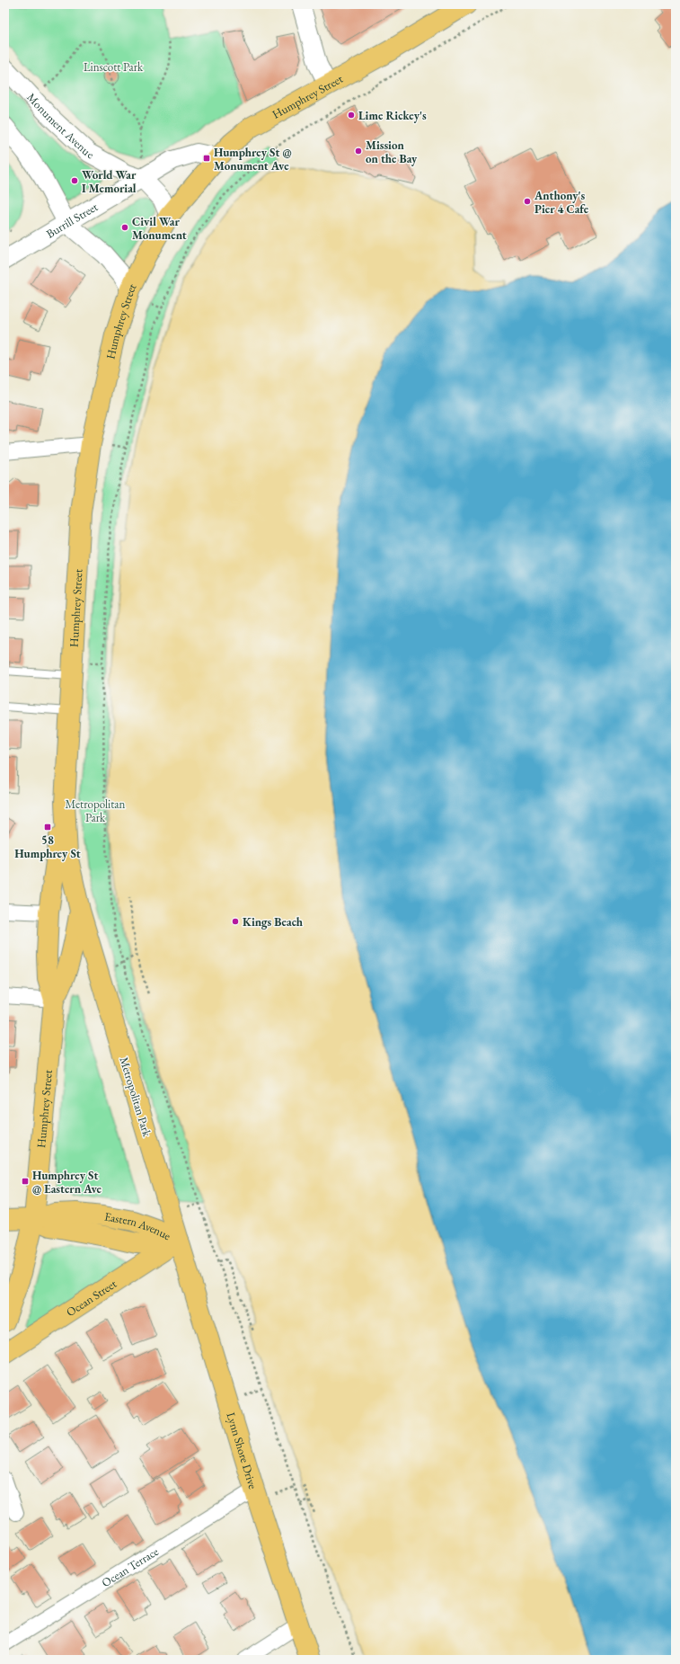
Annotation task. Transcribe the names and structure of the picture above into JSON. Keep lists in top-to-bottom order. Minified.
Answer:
{"streets":{"main road":["Humphrey Street","Metropolitan Park","Eastern Avenue","Ocean Street","Lynn Shore Drive"],"street":["Monument Avenue","Burrill Street","Ocean Terrace"]},"crossings":[["Humphrey Street","Monument Avenue"],["Humphrey Street","Burrill Street"],["Humphrey Street","Metropolitan Park"],["Humphrey Street","Eastern Avenue"],["Monument Avenue","Burrill Street"],["Metropolitan Park","Eastern Avenue"],["Metropolitan Park","Ocean Street"],["Metropolitan Park","Lynn Shore Drive"],["Eastern Avenue","Ocean Street"],["Eastern Avenue","Lynn Shore Drive"],["Ocean Street","Lynn Shore Drive"],["Lynn Shore Drive","Ocean Terrace"]],"parks":["Linscott Park","Metropolitan Park"],"places":{"other":["Lime Rickey's","Mission on the Bay","World War I Memorial","Anthony's Pier 4 Cafe","Civil War Monument","Kings Beach"],"transit":["Humphrey St @ Monument Ave","58 Humphrey St","Humphrey St @ Eastern Ave"]}}
